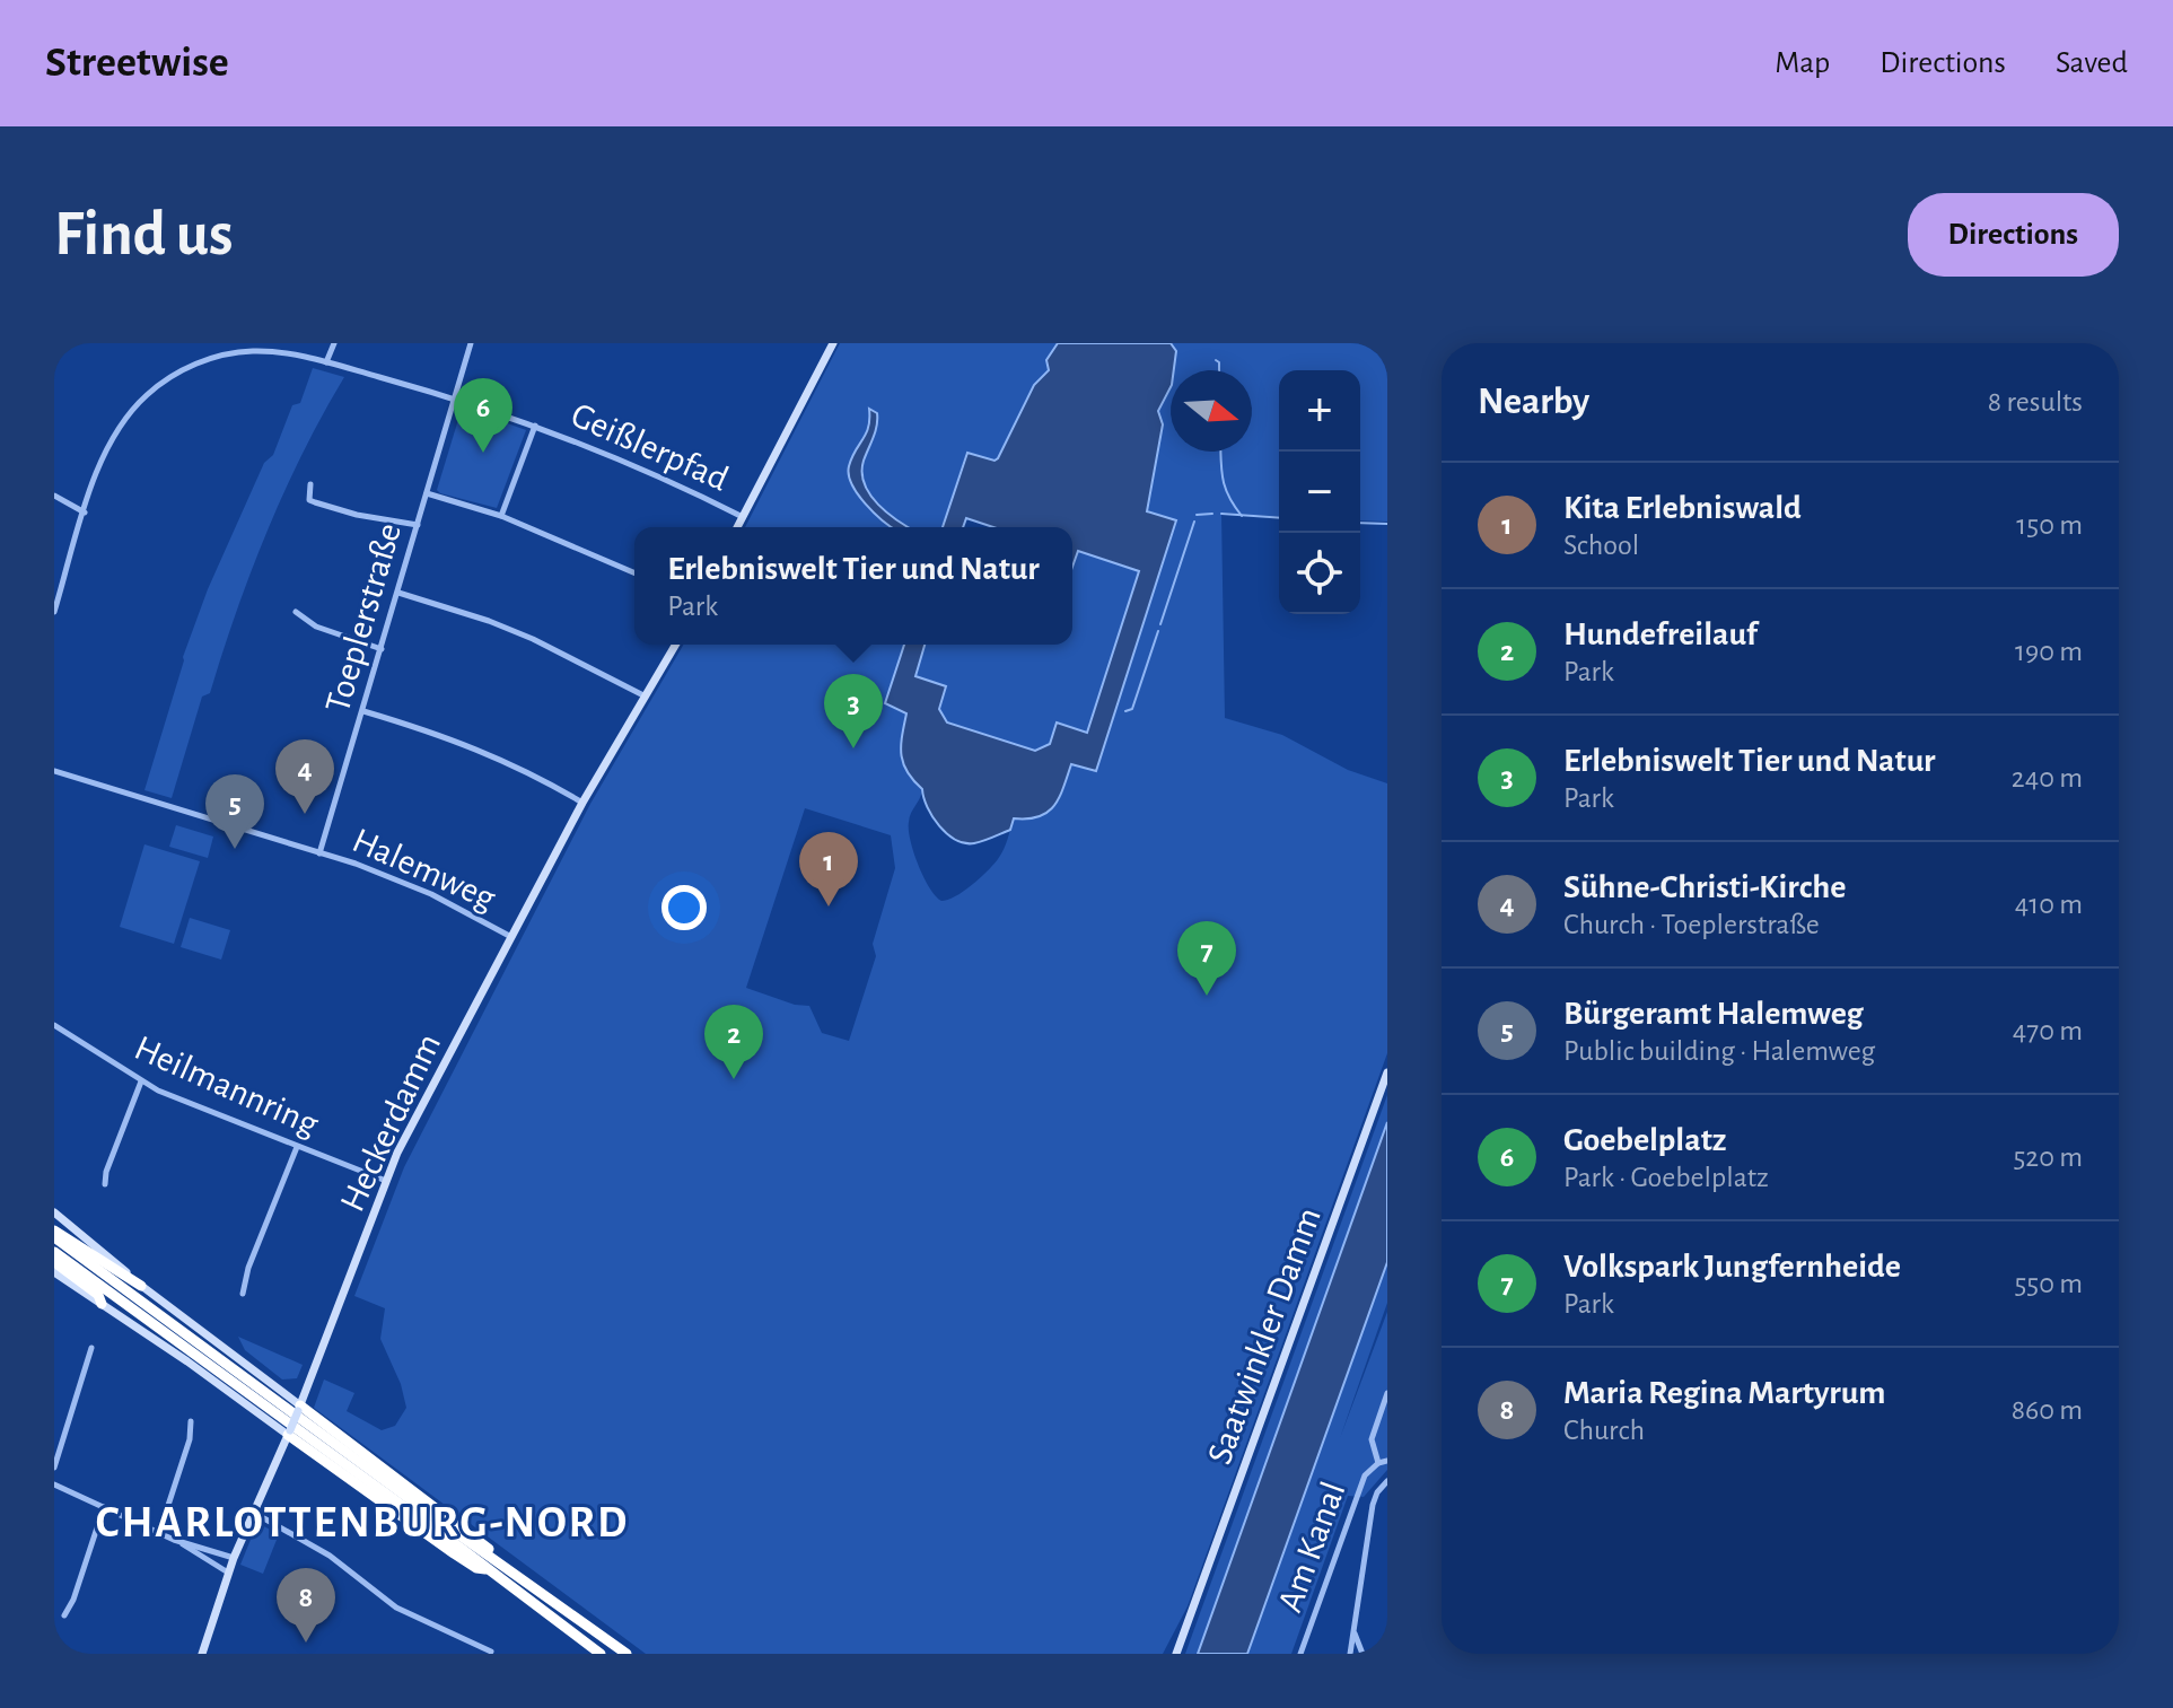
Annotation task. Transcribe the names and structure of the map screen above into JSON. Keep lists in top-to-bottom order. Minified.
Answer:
{"streets":{"street":["Geißlerpfad","Toeplerstraße","Halemweg","Heilmannring","Heckerdamm","Saatwinkler Damm","Am Kanal"]},"crossings":[["Geißlerpfad","Toeplerstraße"],["Toeplerstraße","Halemweg"],["Halemweg","Heckerdamm"],["Heilmannring","Heckerdamm"]],"districts":["CHARLOTTENBURG-NORD"],"north":"right","page":{"header":"Streetwise","nav":["Map","Directions","Saved"],"buttons":"Directions","title":"Find us","heading":["Nearby","8 results"],"map_buttons":["+","−"],"pins":["6","3","4","5","1","7","2","8"],"list":[{"mark":"1","name":"Kita Erlebniswald","note":"School","value":"150 m"},{"mark":"2","name":"Hundefreilauf","note":"Park","value":"190 m"},{"mark":"3","name":"Erlebniswelt Tier und Natur","note":"Park","value":"240 m"},{"mark":"4","name":"Sühne-Christi-Kirche","note":"Church · Toeplerstraße","value":"410 m"},{"mark":"5","name":"Bürgeramt Halemweg","note":"Public building · Halemweg","value":"470 m"},{"mark":"6","name":"Goebelplatz","note":"Park · Goebelplatz","value":"520 m"},{"mark":"7","name":"Volkspark Jungfernheide","note":"Park","value":"550 m"},{"mark":"8","name":"Maria Regina Martyrum","note":"Church","value":"860 m"}],"popup":["Erlebniswelt Tier und Natur","Park"]}}
